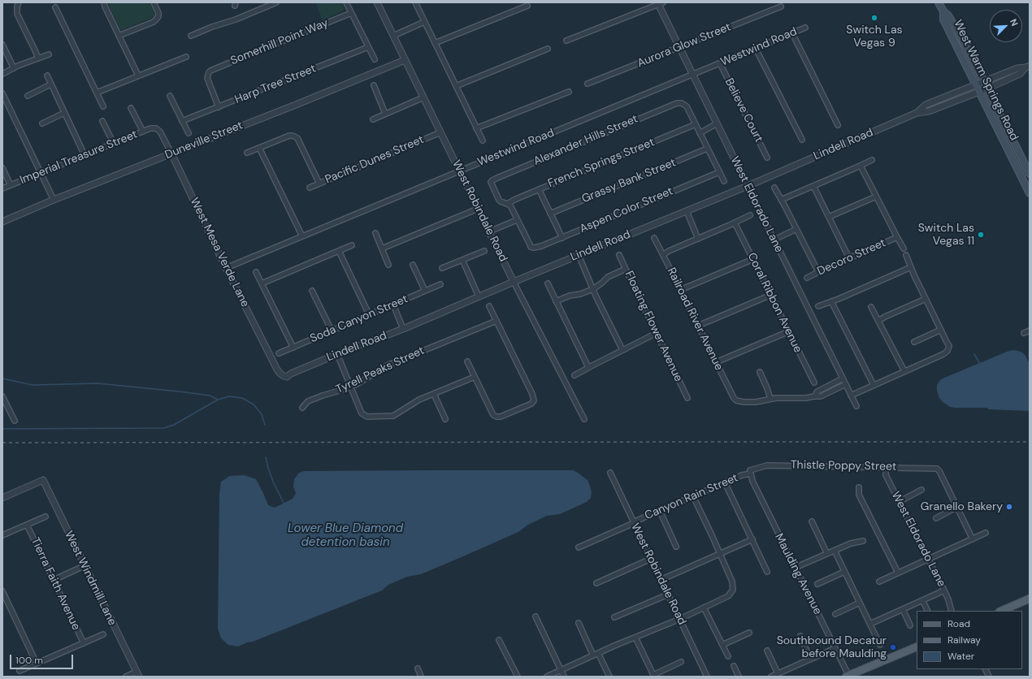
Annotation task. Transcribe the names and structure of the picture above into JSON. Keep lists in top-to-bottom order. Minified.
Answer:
{"streets":{"main road":["West Warm Springs Road"],"street":["Somerhill Point Way","Aurora Glow Street","Westwind Road","Harp Tree Street","Believe Court","Duneville Street","Alexander Hills Street","Lindell Road","Imperial Treasure Street","Pacific Dunes Street","French Springs Street","Grassy Bank Street","West Eldorado Lane","Aspen Color Street","West Robindale Road","West Mesa Verde Lane","Decoro Street","Coral Ribbon Avenue","Soda Canyon Street","Railroad River Avenue","Floating Flower Avenue","Tyrell Peaks Street","Thistle Poppy Street","Canyon Rain Street","Maulding Avenue","West Windmill Lane","Tierra Faith Avenue"]},"crossings":[["Somerhill Point Way","Harp Tree Street"],["Aurora Glow Street","West Eldorado Lane"],["Westwind Road","Believe Court"],["Westwind Road","West Eldorado Lane"],["Westwind Road","West Robindale Road"],["Westwind Road","West Mesa Verde Lane"],["West Warm Springs Road","Lindell Road"],["Duneville Street","West Robindale Road"],["Duneville Street","West Mesa Verde Lane"],["Alexander Hills Street","French Springs Street"],["Lindell Road","West Eldorado Lane"],["Lindell Road","West Robindale Road"],["Lindell Road","West Mesa Verde Lane"],["Imperial Treasure Street","West Mesa Verde Lane"],["Pacific Dunes Street","West Robindale Road"],["West Eldorado Lane","Thistle Poppy Street"],["West Robindale Road","Canyon Rain Street"],["Thistle Poppy Street","Canyon Rain Street"],["Thistle Poppy Street","Maulding Avenue"],["Canyon Rain Street","Maulding Avenue"]],"water":["Lower Blue Diamond detention basin"],"places":["Switch Las Vegas 9","Switch Las Vegas 11","Granello Bakery","Southbound Decatur before Maulding"],"legend":["Road","Railway","Water"],"scale_bar":"100 m","north":"top right"}
